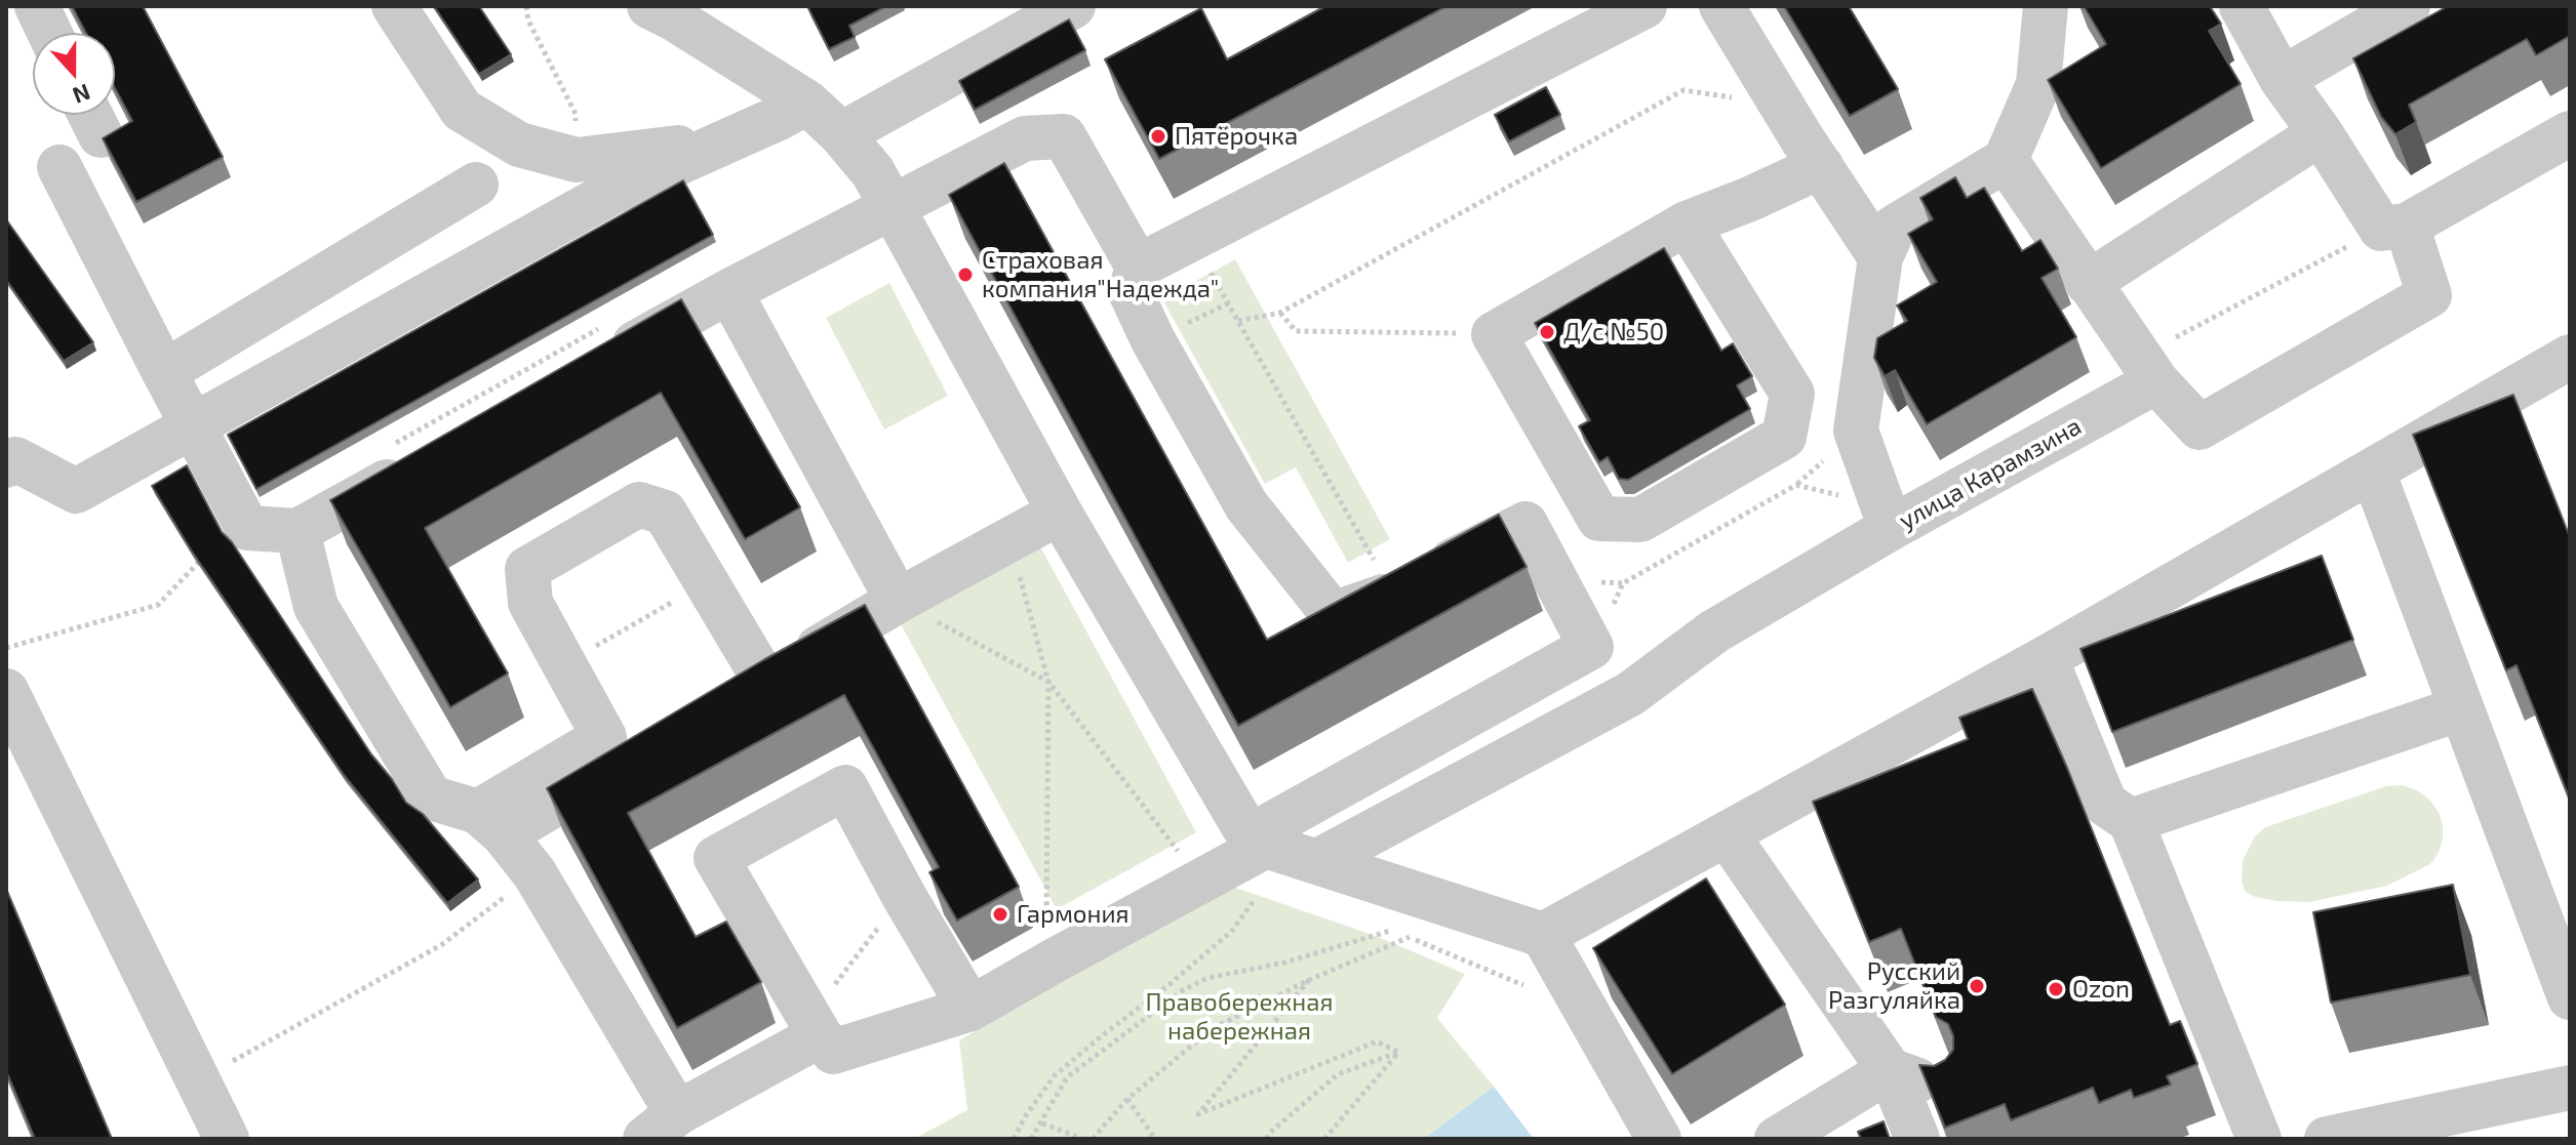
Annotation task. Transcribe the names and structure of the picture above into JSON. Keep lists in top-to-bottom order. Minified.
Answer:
{"streets":{"street":["улица Карамзина"]},"parks":["Правобережная набережная"],"places":["Пятёрочка","Страховая компания\"Надежда\"","Д/с №50","Гармония","Русский Разгуляйка","Ozon"],"north":"bottom"}
